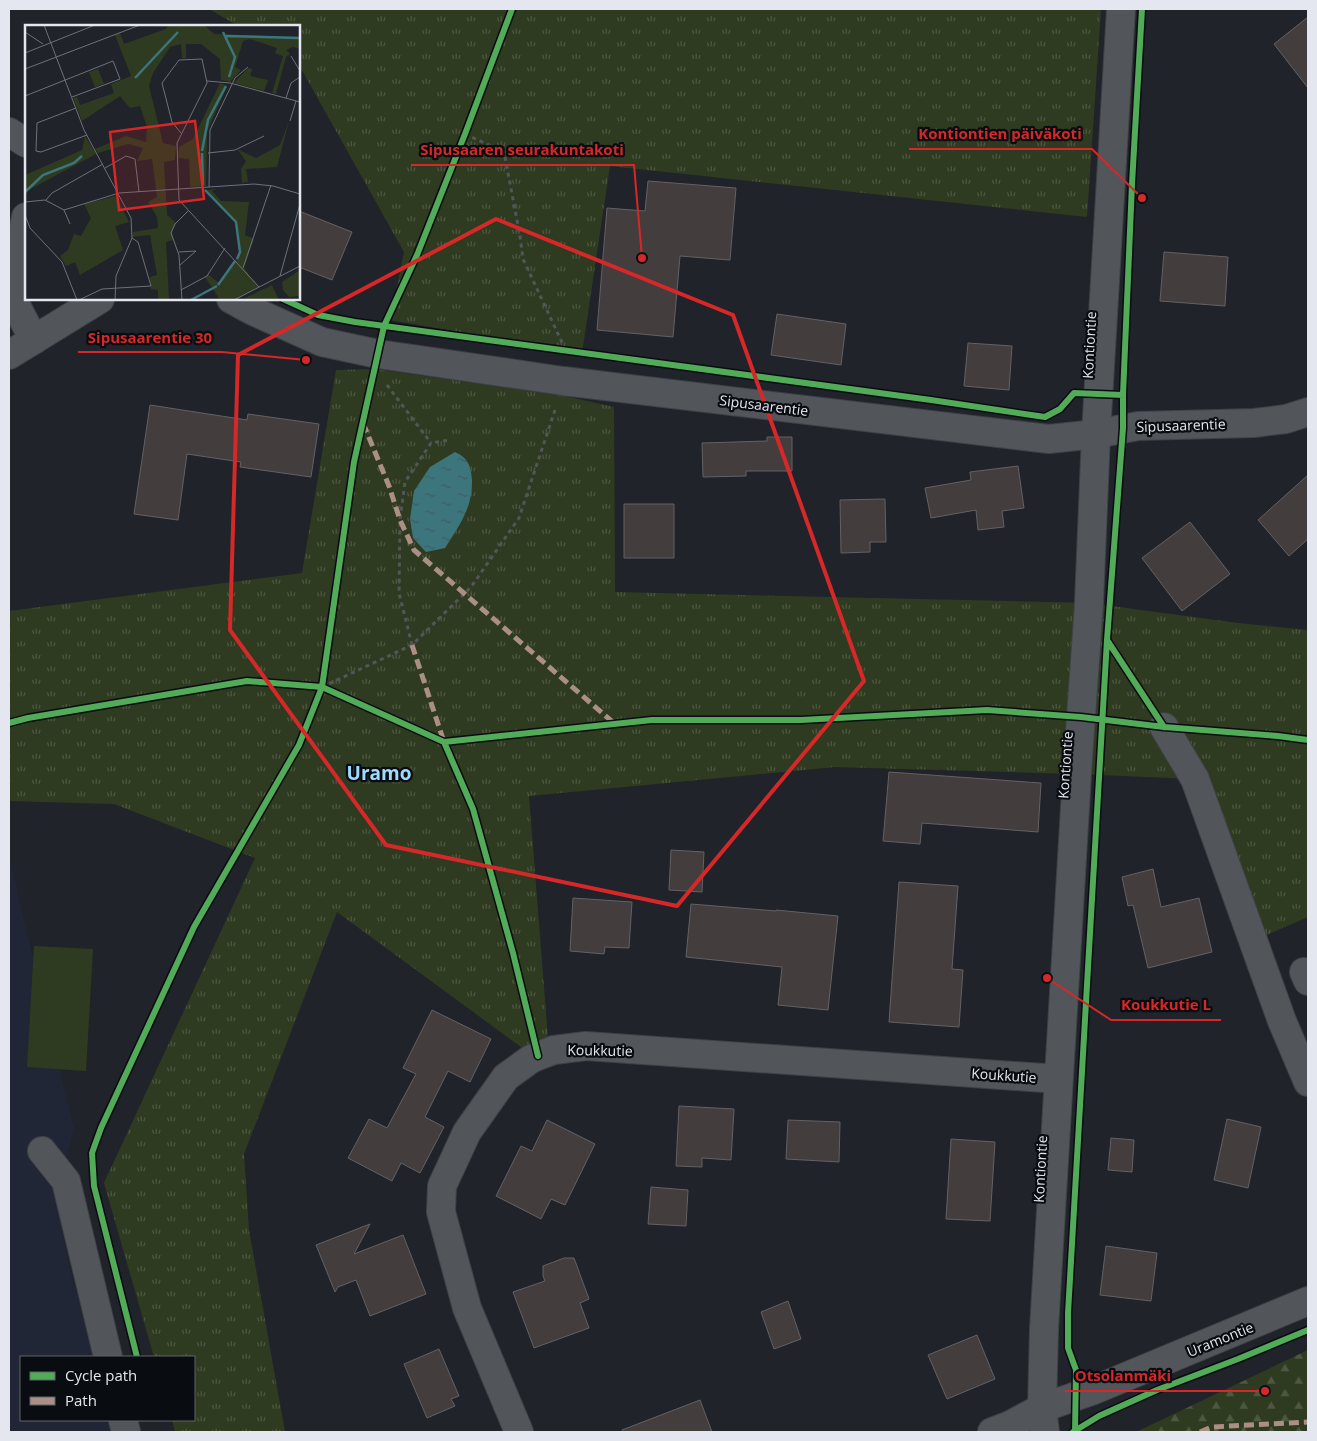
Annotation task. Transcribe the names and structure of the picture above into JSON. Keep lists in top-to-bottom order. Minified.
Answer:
{"streets":{"street":["Kontiontie","Sipusaarentie","Koukkutie","Uramontie"]},"crossings":[["Kontiontie","Sipusaarentie"],["Kontiontie","Koukkutie"],["Kontiontie","Uramontie"]],"districts":["Uramo"],"places":["Kontiontien päiväkoti","Sipusaaren seurakuntakoti","Sipusaarentie 30","Koukkutie L","Otsolanmäki"],"legend":["Cycle path","Path"]}
